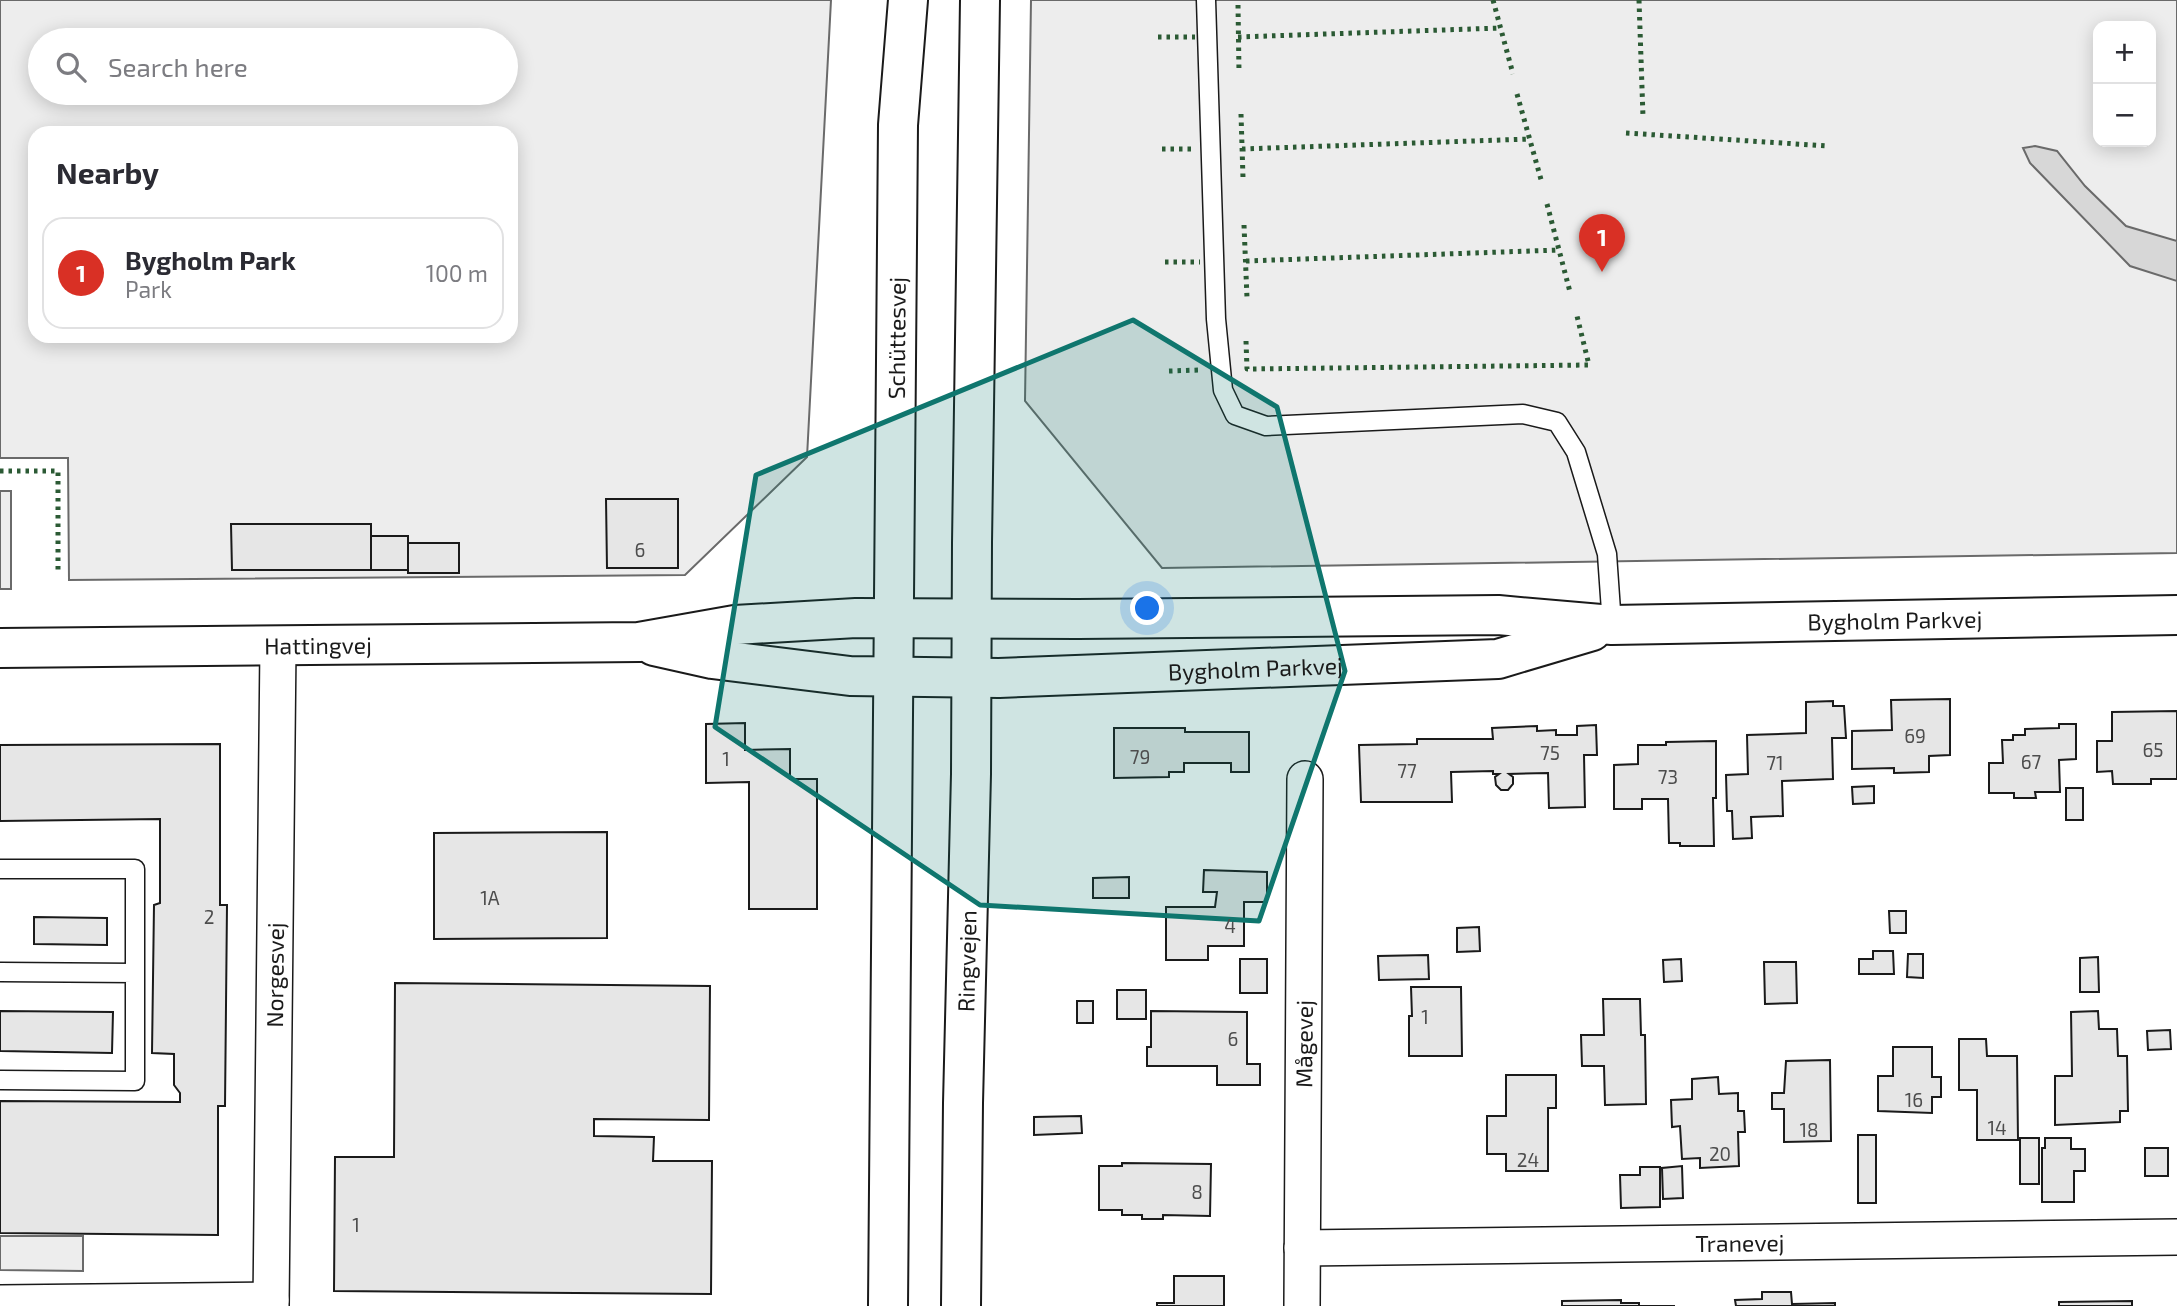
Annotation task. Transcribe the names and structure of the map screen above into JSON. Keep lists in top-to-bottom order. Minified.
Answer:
{"streets":{"street":["Schüttesvej","Bygholm Parkvej","Hattingvej","Ringvejen","Norgesvej","Mågevej","Tranevej"]},"crossings":[["Schüttesvej","Bygholm Parkvej"],["Schüttesvej","Hattingvej"],["Bygholm Parkvej","Hattingvej"],["Bygholm Parkvej","Ringvejen"],["Hattingvej","Norgesvej"],["Mågevej","Tranevej"]],"house_numbers":["6","69","65","75","79","1","67","71","77","73","1A","2","4","1","6","16","14","18","20","24","8","1"],"page":{"map_buttons":["+","−"],"search":"Search here","heading":"Nearby","pins":"1","list":[{"mark":"1","name":"Bygholm Park","note":"Park","value":"100 m"}]}}
